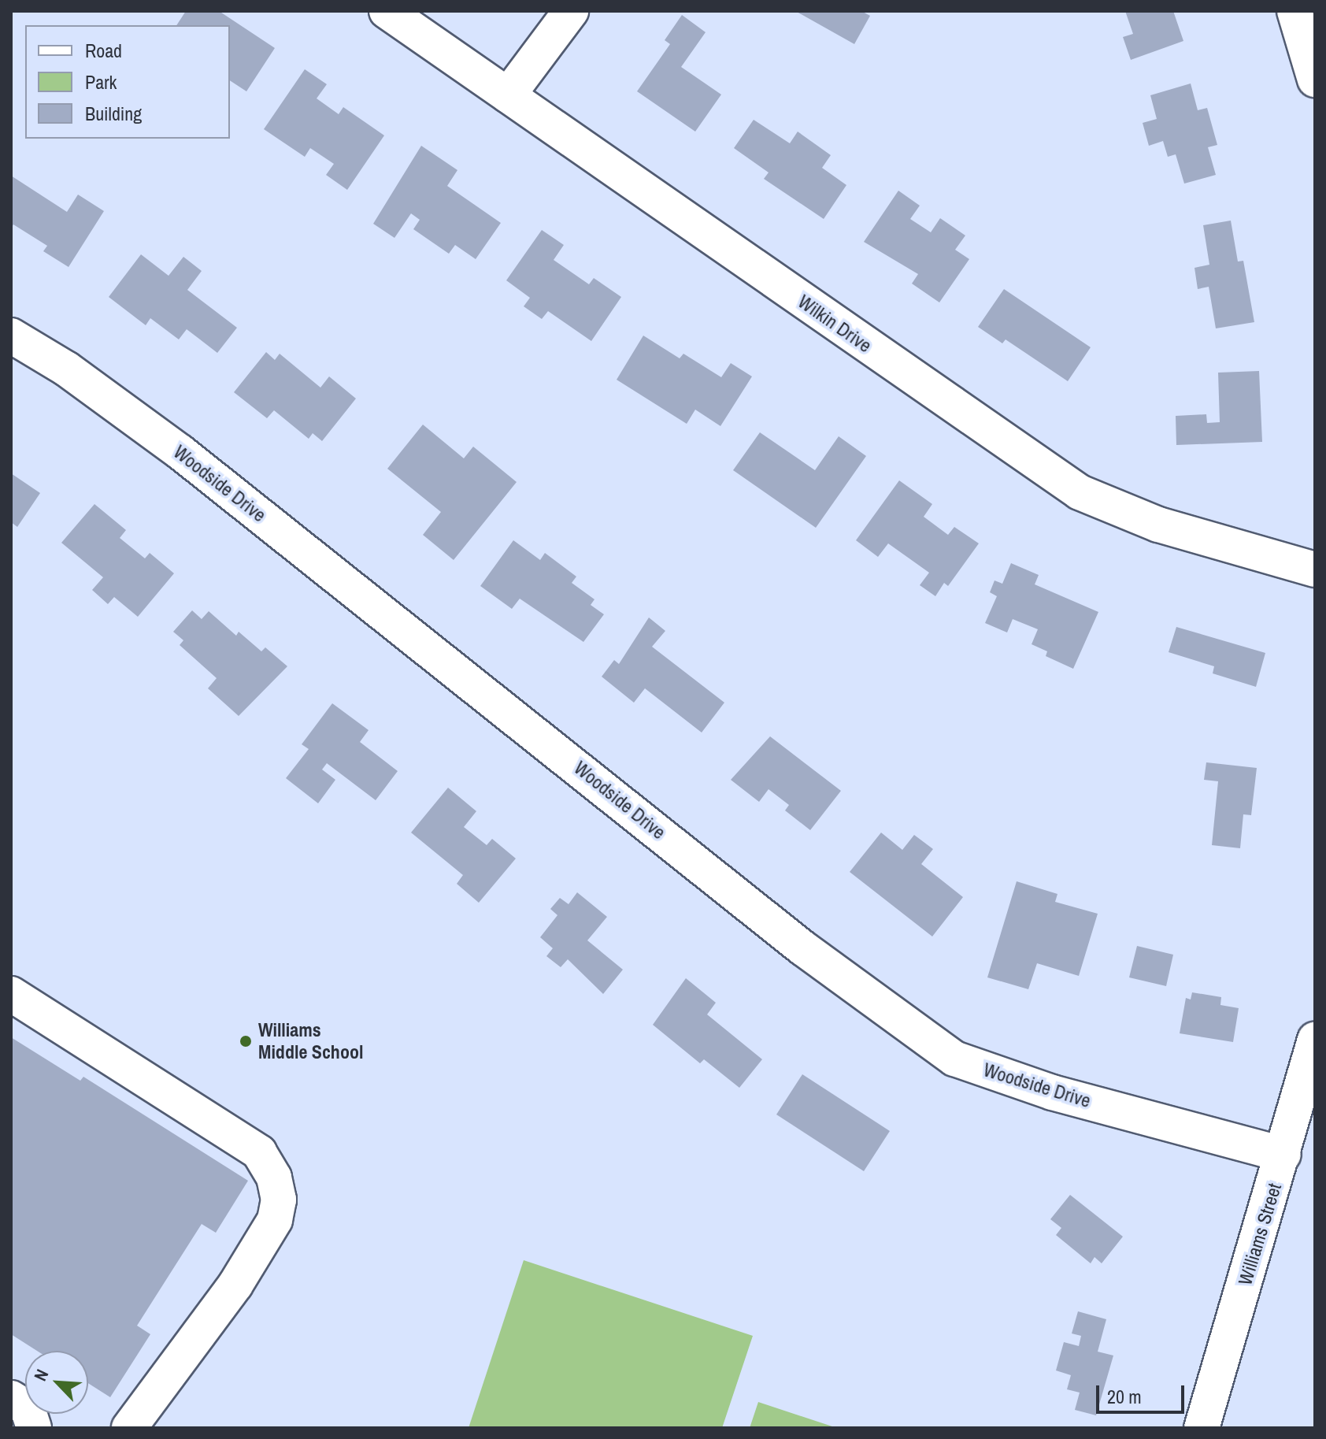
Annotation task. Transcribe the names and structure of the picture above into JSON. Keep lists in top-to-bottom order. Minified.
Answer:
{"streets":{"street":["Wilkin Drive","Woodside Drive","Williams Street"]},"crossings":[["Woodside Drive","Williams Street"]],"places":["Williams Middle School"],"legend":["Road","Park","Building"],"scale_bar":"20 m","north":"top left"}
